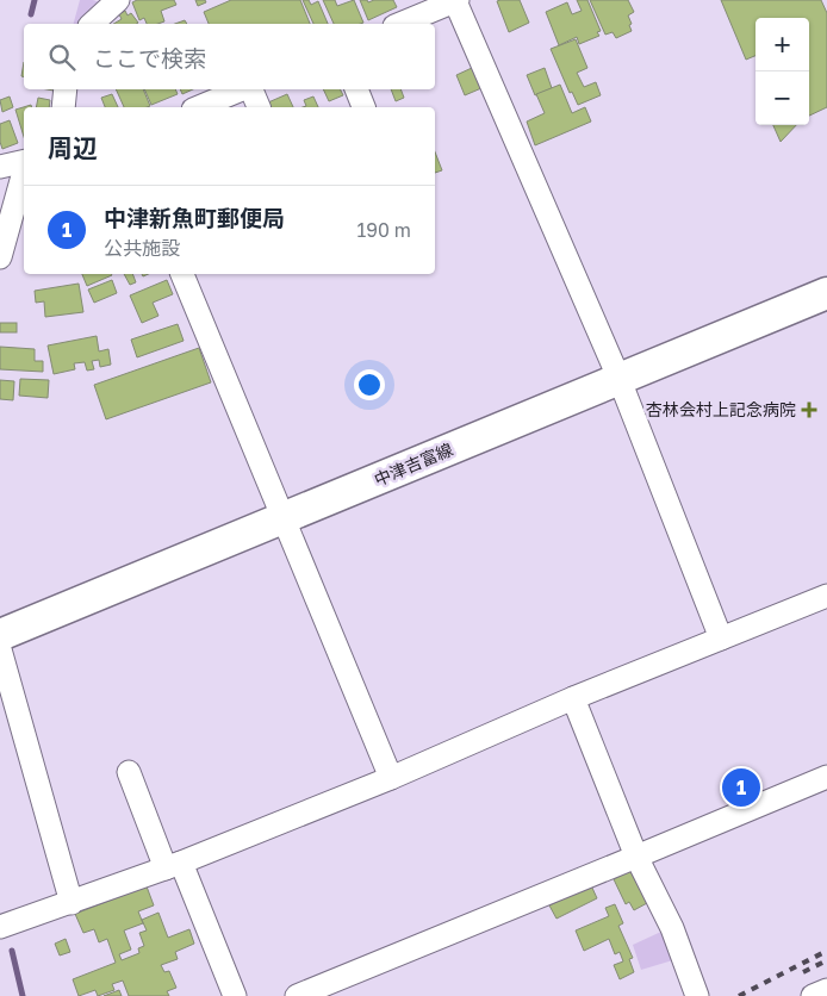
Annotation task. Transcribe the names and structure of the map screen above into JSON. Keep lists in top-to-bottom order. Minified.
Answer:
{"streets":{"main road":["中津吉富線"]},"places":{"health":["杏林会村上記念病院"]},"page":{"map_buttons":["+","−"],"search":"ここで検索","heading":"周辺","list":[{"mark":"1","name":"中津新魚町郵便局","note":"公共施設","value":"190 m"}],"pins":"1"}}
